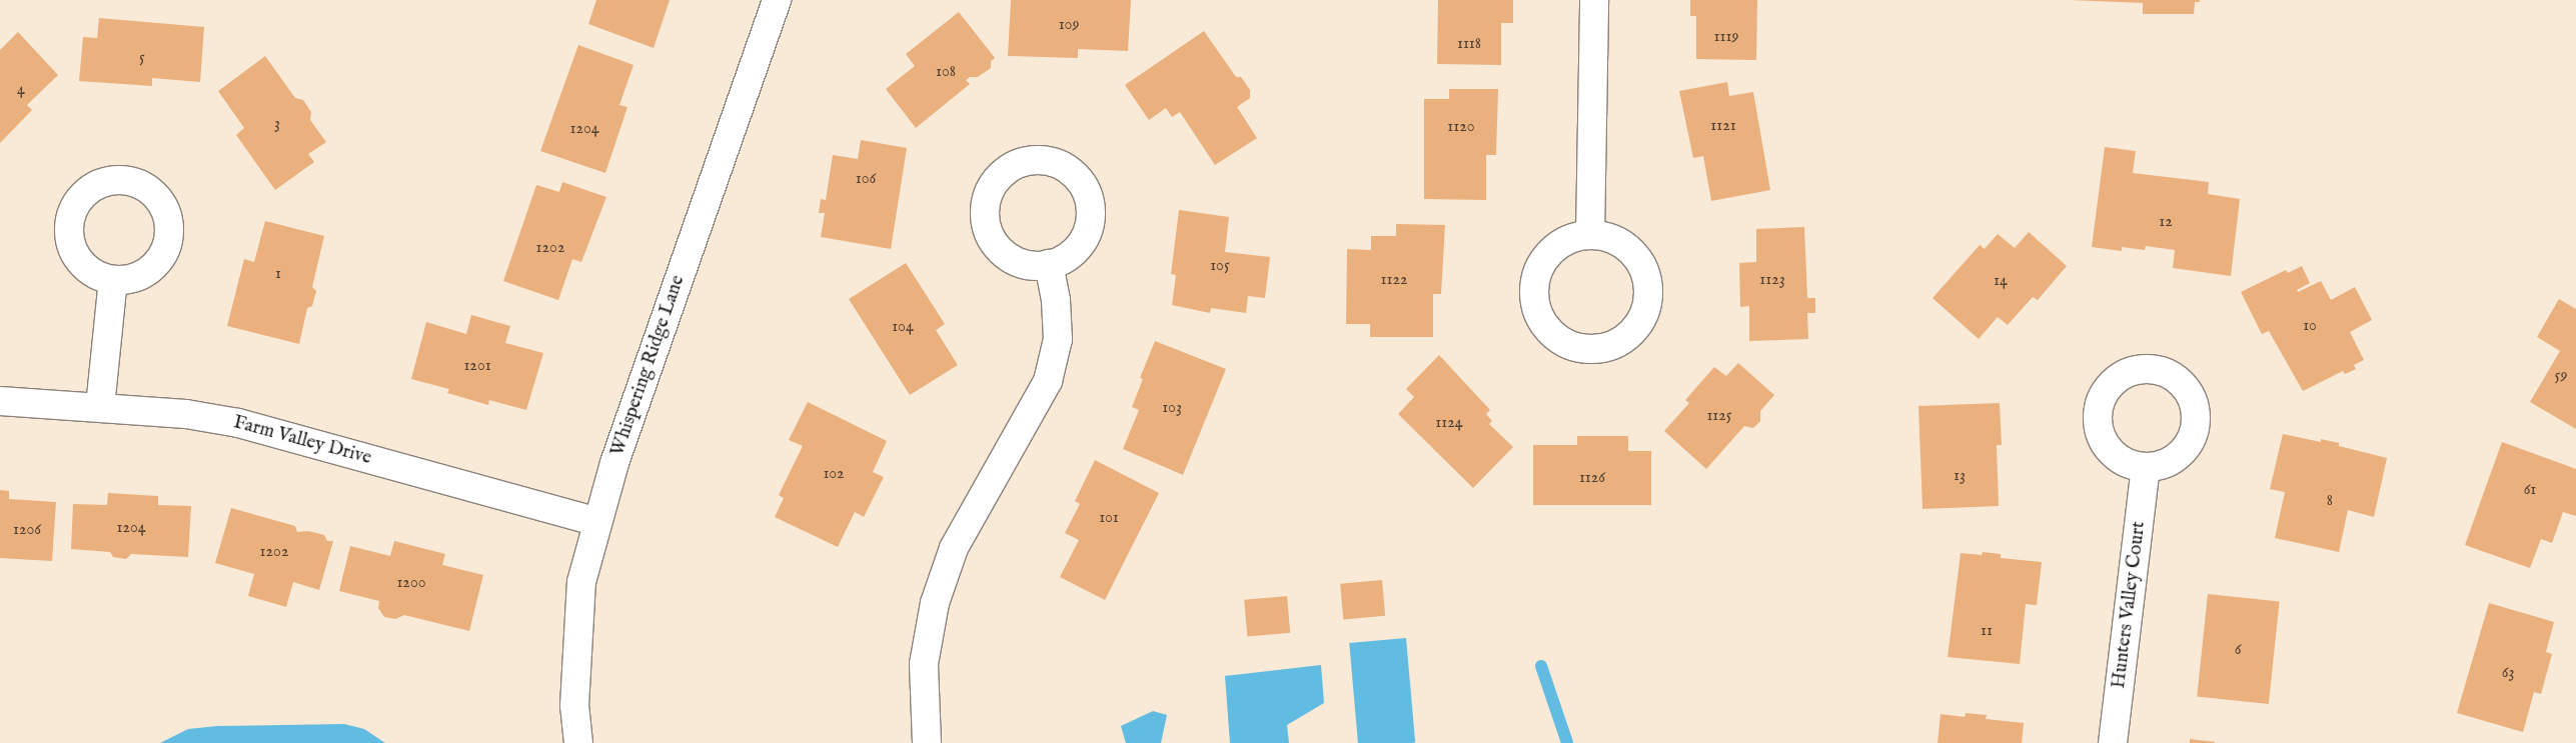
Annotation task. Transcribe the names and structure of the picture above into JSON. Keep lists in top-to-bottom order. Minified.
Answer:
{"streets":{"street":["Whispering Ridge Lane","Farm Valley Drive","Hunters Valley Court"]},"crossings":[["Whispering Ridge Lane","Farm Valley Drive"]],"house_numbers":["109","1119","1118","5","108","4","3","1121","1120","1204","106","12","1202","105","1","1122","1123","14","10","104","1201","59","103","1125","1124","102","13","1126","61","8","101","1204","1206","1202","1200","11","6","63"]}
